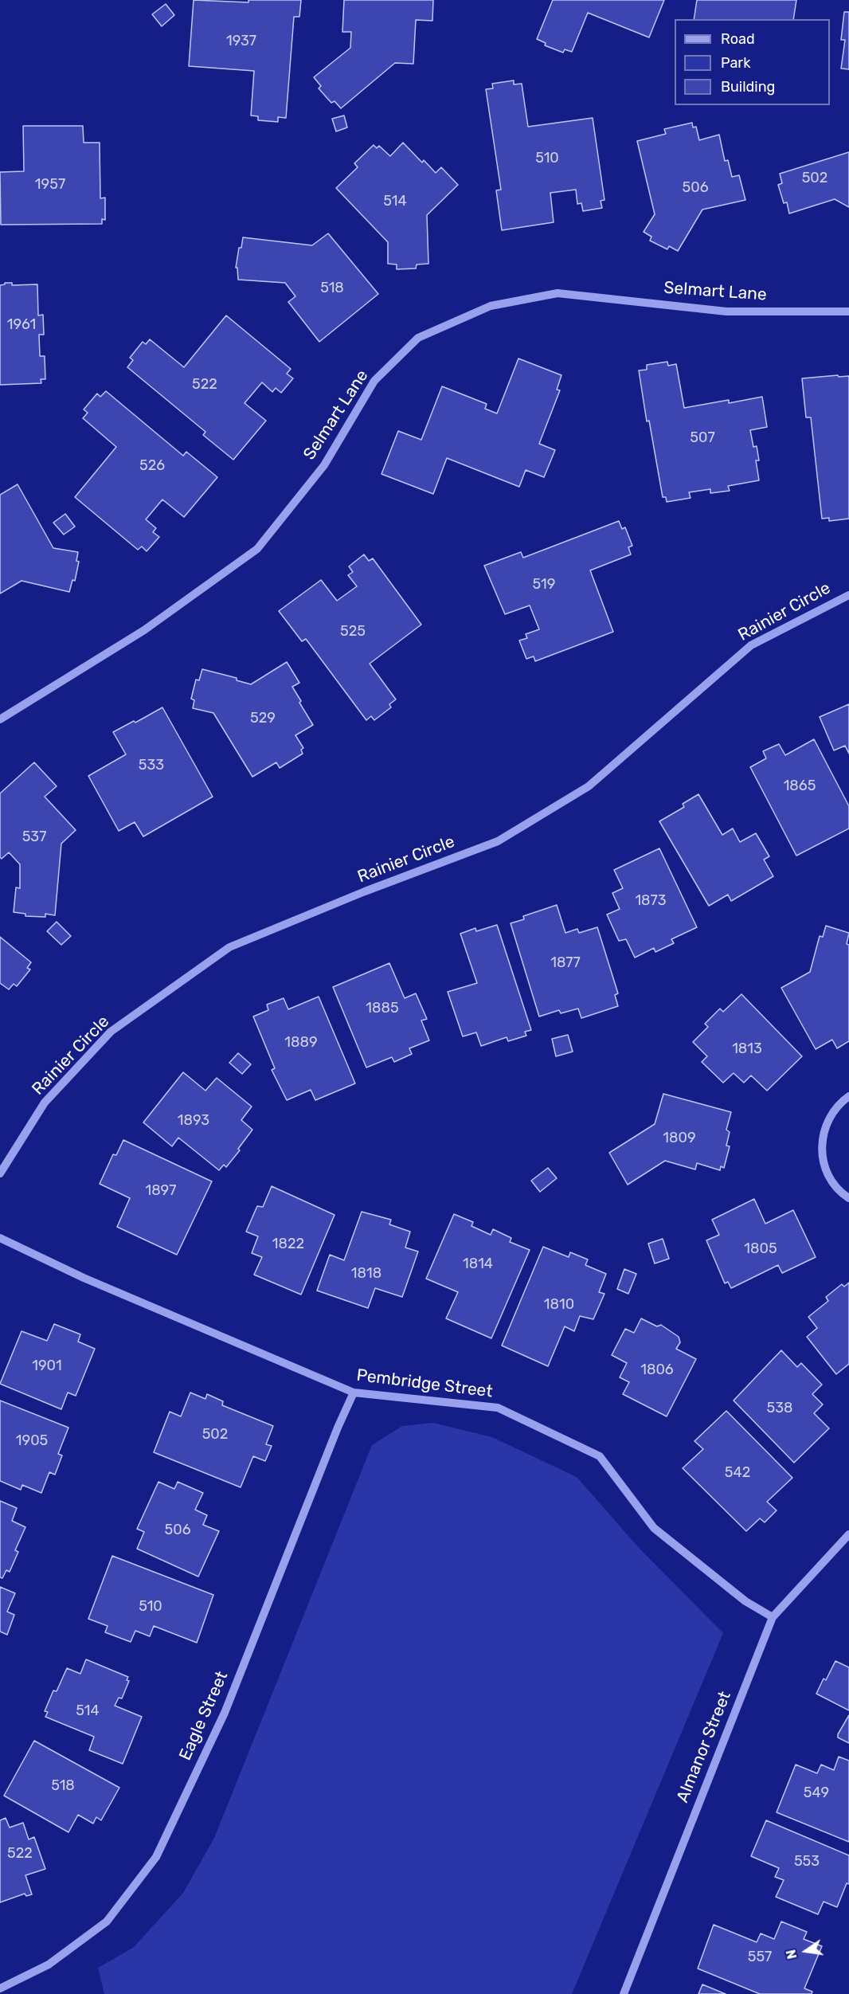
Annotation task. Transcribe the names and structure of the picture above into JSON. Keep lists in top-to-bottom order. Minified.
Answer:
{"streets":{"street":["Selmart Lane","Rainier Circle","Pembridge Street","Eagle Street","Almanor Street"]},"crossings":[["Pembridge Street","Eagle Street"],["Pembridge Street","Almanor Street"]],"house_numbers":["1937","510","502","1957","506","514","518","1961","522","507","526","519","525","529","533","1865","537","1873","1877","1885","1889","1813","1893","1809","1897","1822","1805","1814","1818","1810","1901","1806","538","502","1905","542","506","510","514","518","549","522","553","557"],"legend":["Road","Park","Building"],"north":"left"}
